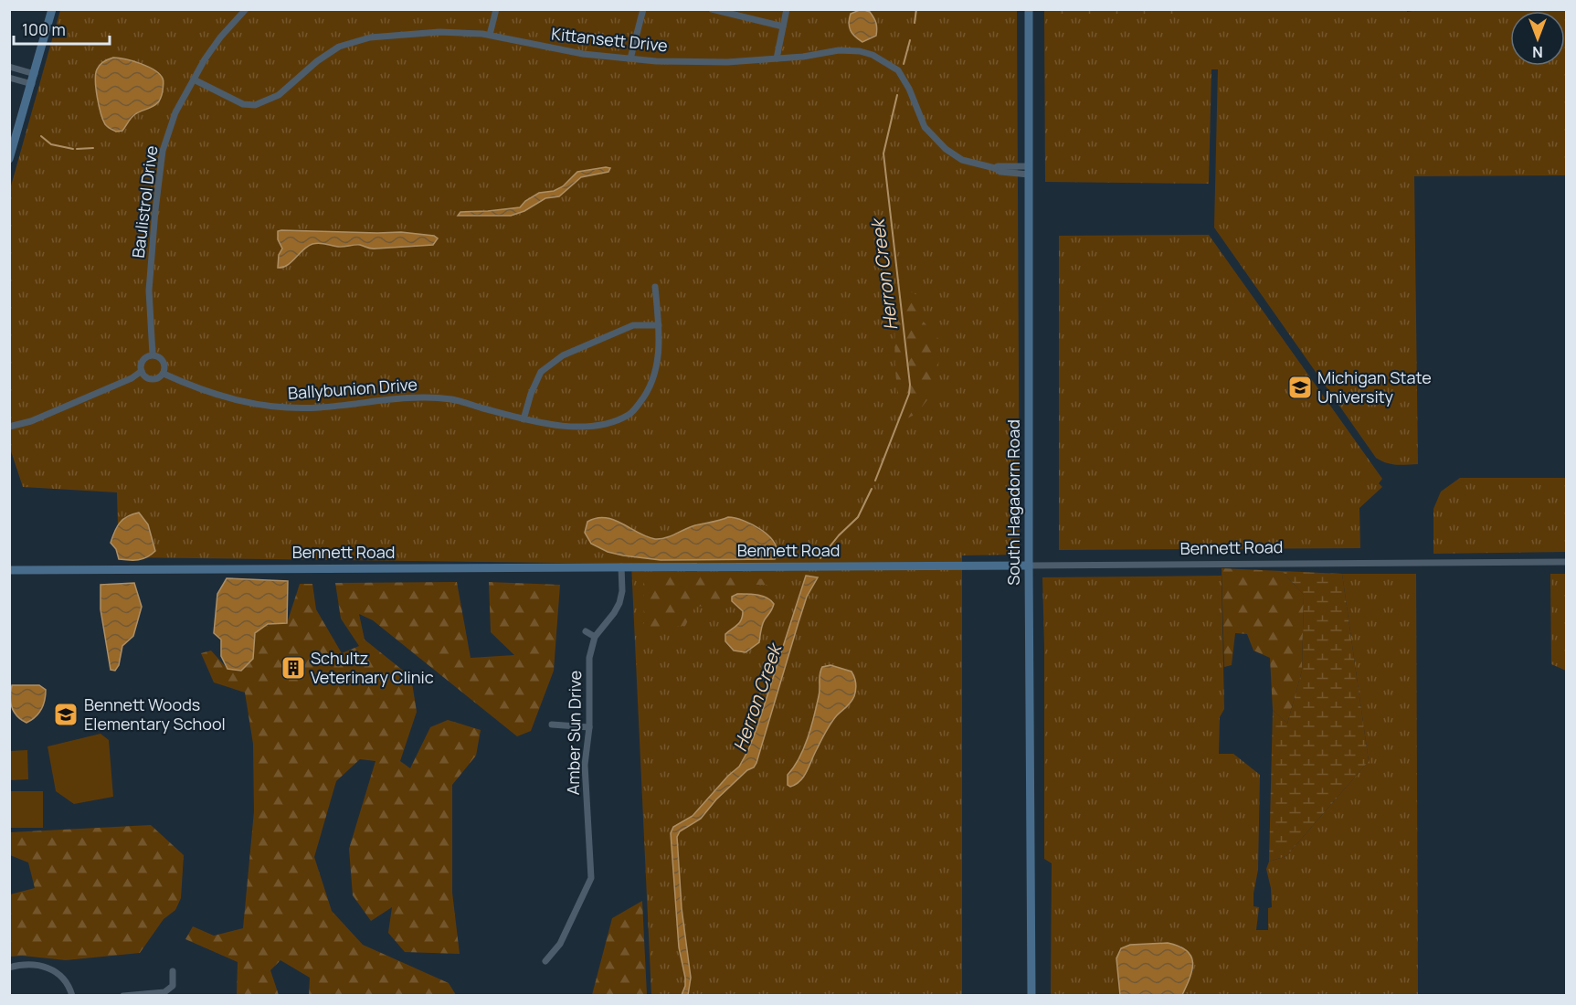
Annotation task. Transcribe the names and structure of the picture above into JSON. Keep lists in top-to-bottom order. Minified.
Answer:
{"streets":{"street":["Kittansett Drive","Baulistrol Drive","Ballybunion Drive","South Hagadorn Road","Bennett Road","Amber Sun Drive"]},"crossings":[["Kittansett Drive","Baulistrol Drive"],["Kittansett Drive","South Hagadorn Road"],["Baulistrol Drive","Ballybunion Drive"],["South Hagadorn Road","Bennett Road"],["Bennett Road","Amber Sun Drive"]],"water":["Herron Creek"],"places":{"school or university":["Michigan State University","Bennett Woods Elementary School"],"building":["Schultz Veterinary Clinic"]},"scale_bar":"100 m","north":"bottom"}
